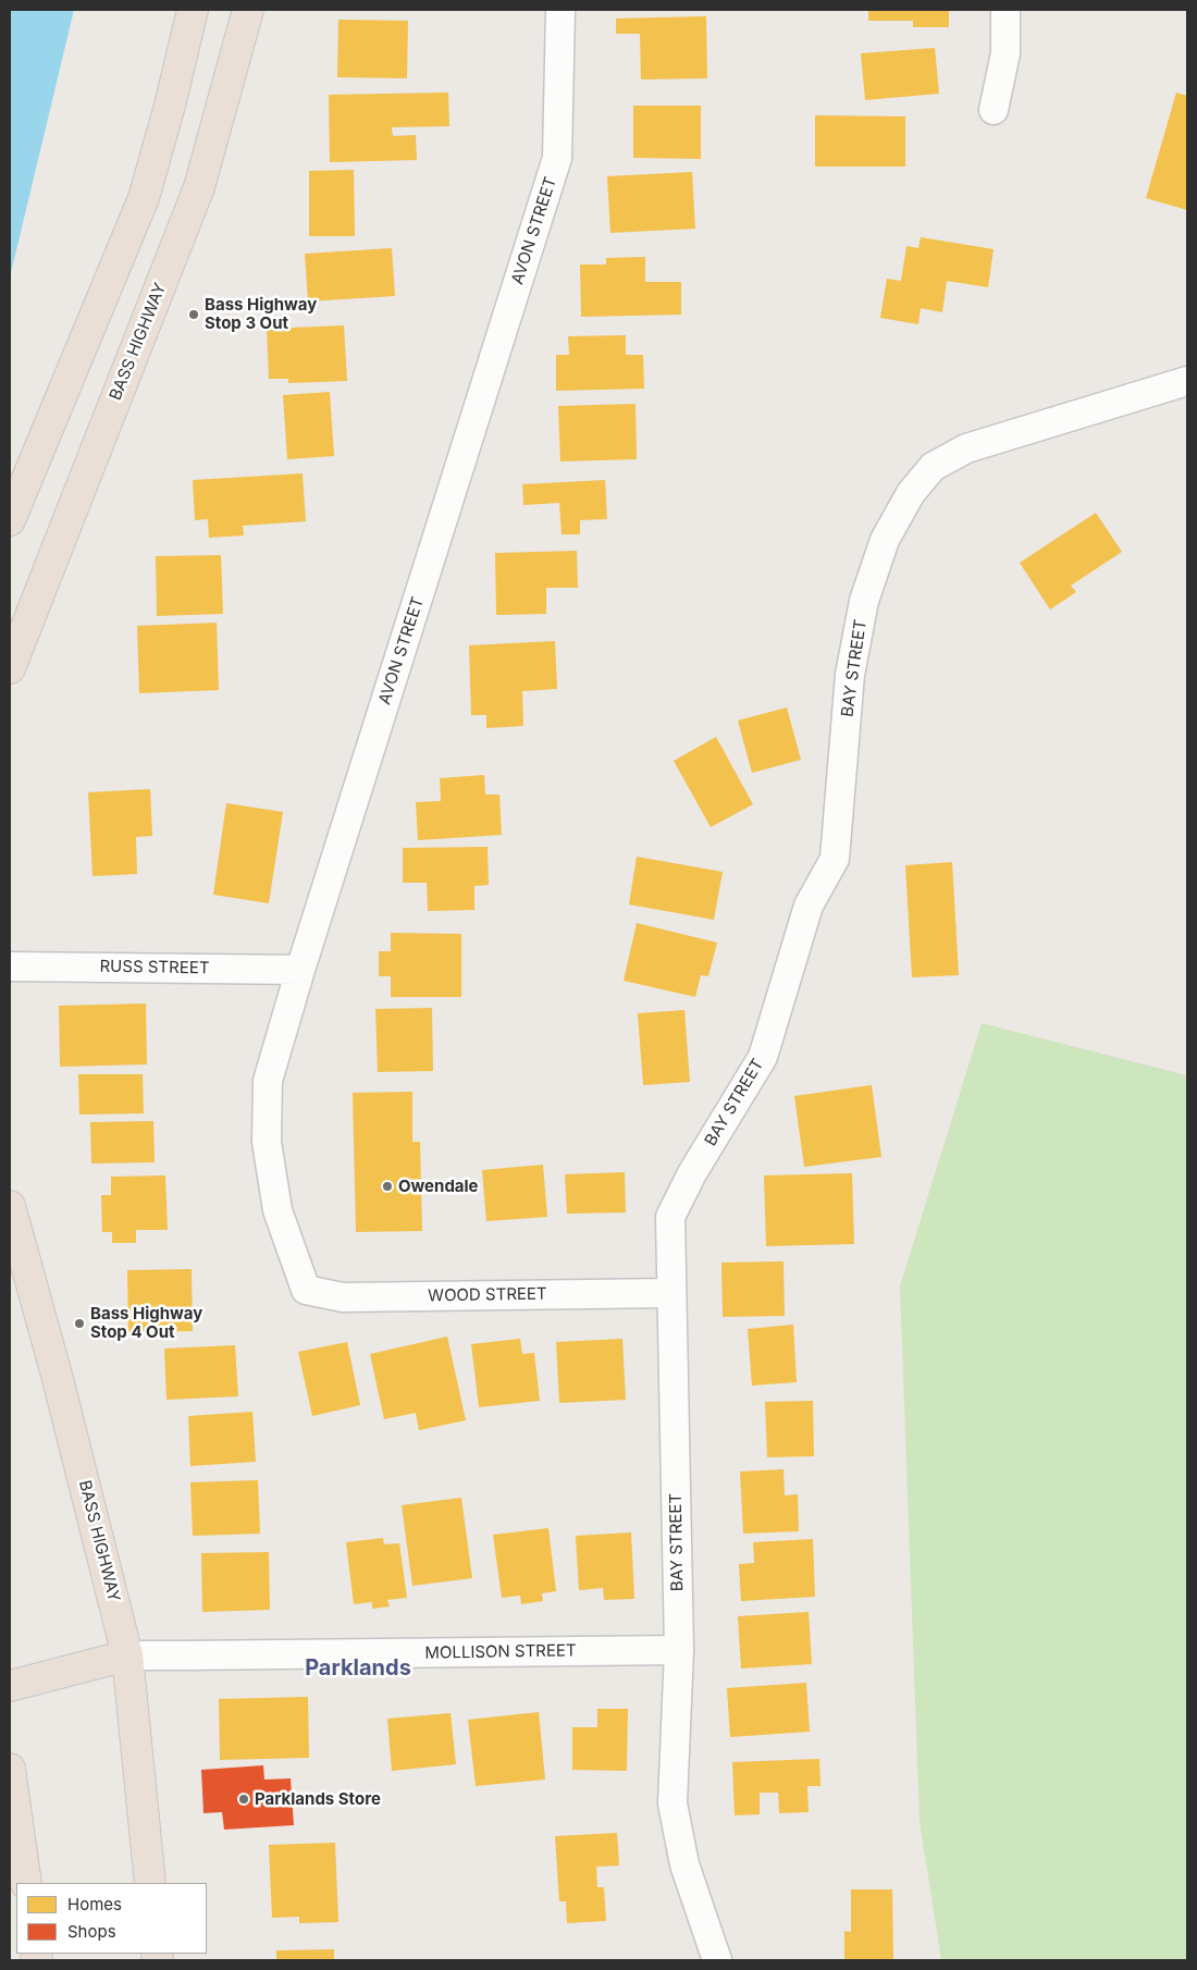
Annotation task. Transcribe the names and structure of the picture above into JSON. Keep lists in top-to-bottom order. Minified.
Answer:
{"streets":{"highway":["BASS HIGHWAY"],"street":["AVON STREET","BAY STREET","RUSS STREET","WOOD STREET","MOLLISON STREET"]},"crossings":[["AVON STREET","RUSS STREET"],["AVON STREET","WOOD STREET"],["BASS HIGHWAY","MOLLISON STREET"],["BAY STREET","WOOD STREET"],["BAY STREET","MOLLISON STREET"]],"districts":["Parklands"],"places":["Bass Highway Stop 3 Out","Owendale","Bass Highway Stop 4 Out","Parklands Store"],"legend":["Homes","Shops"]}
